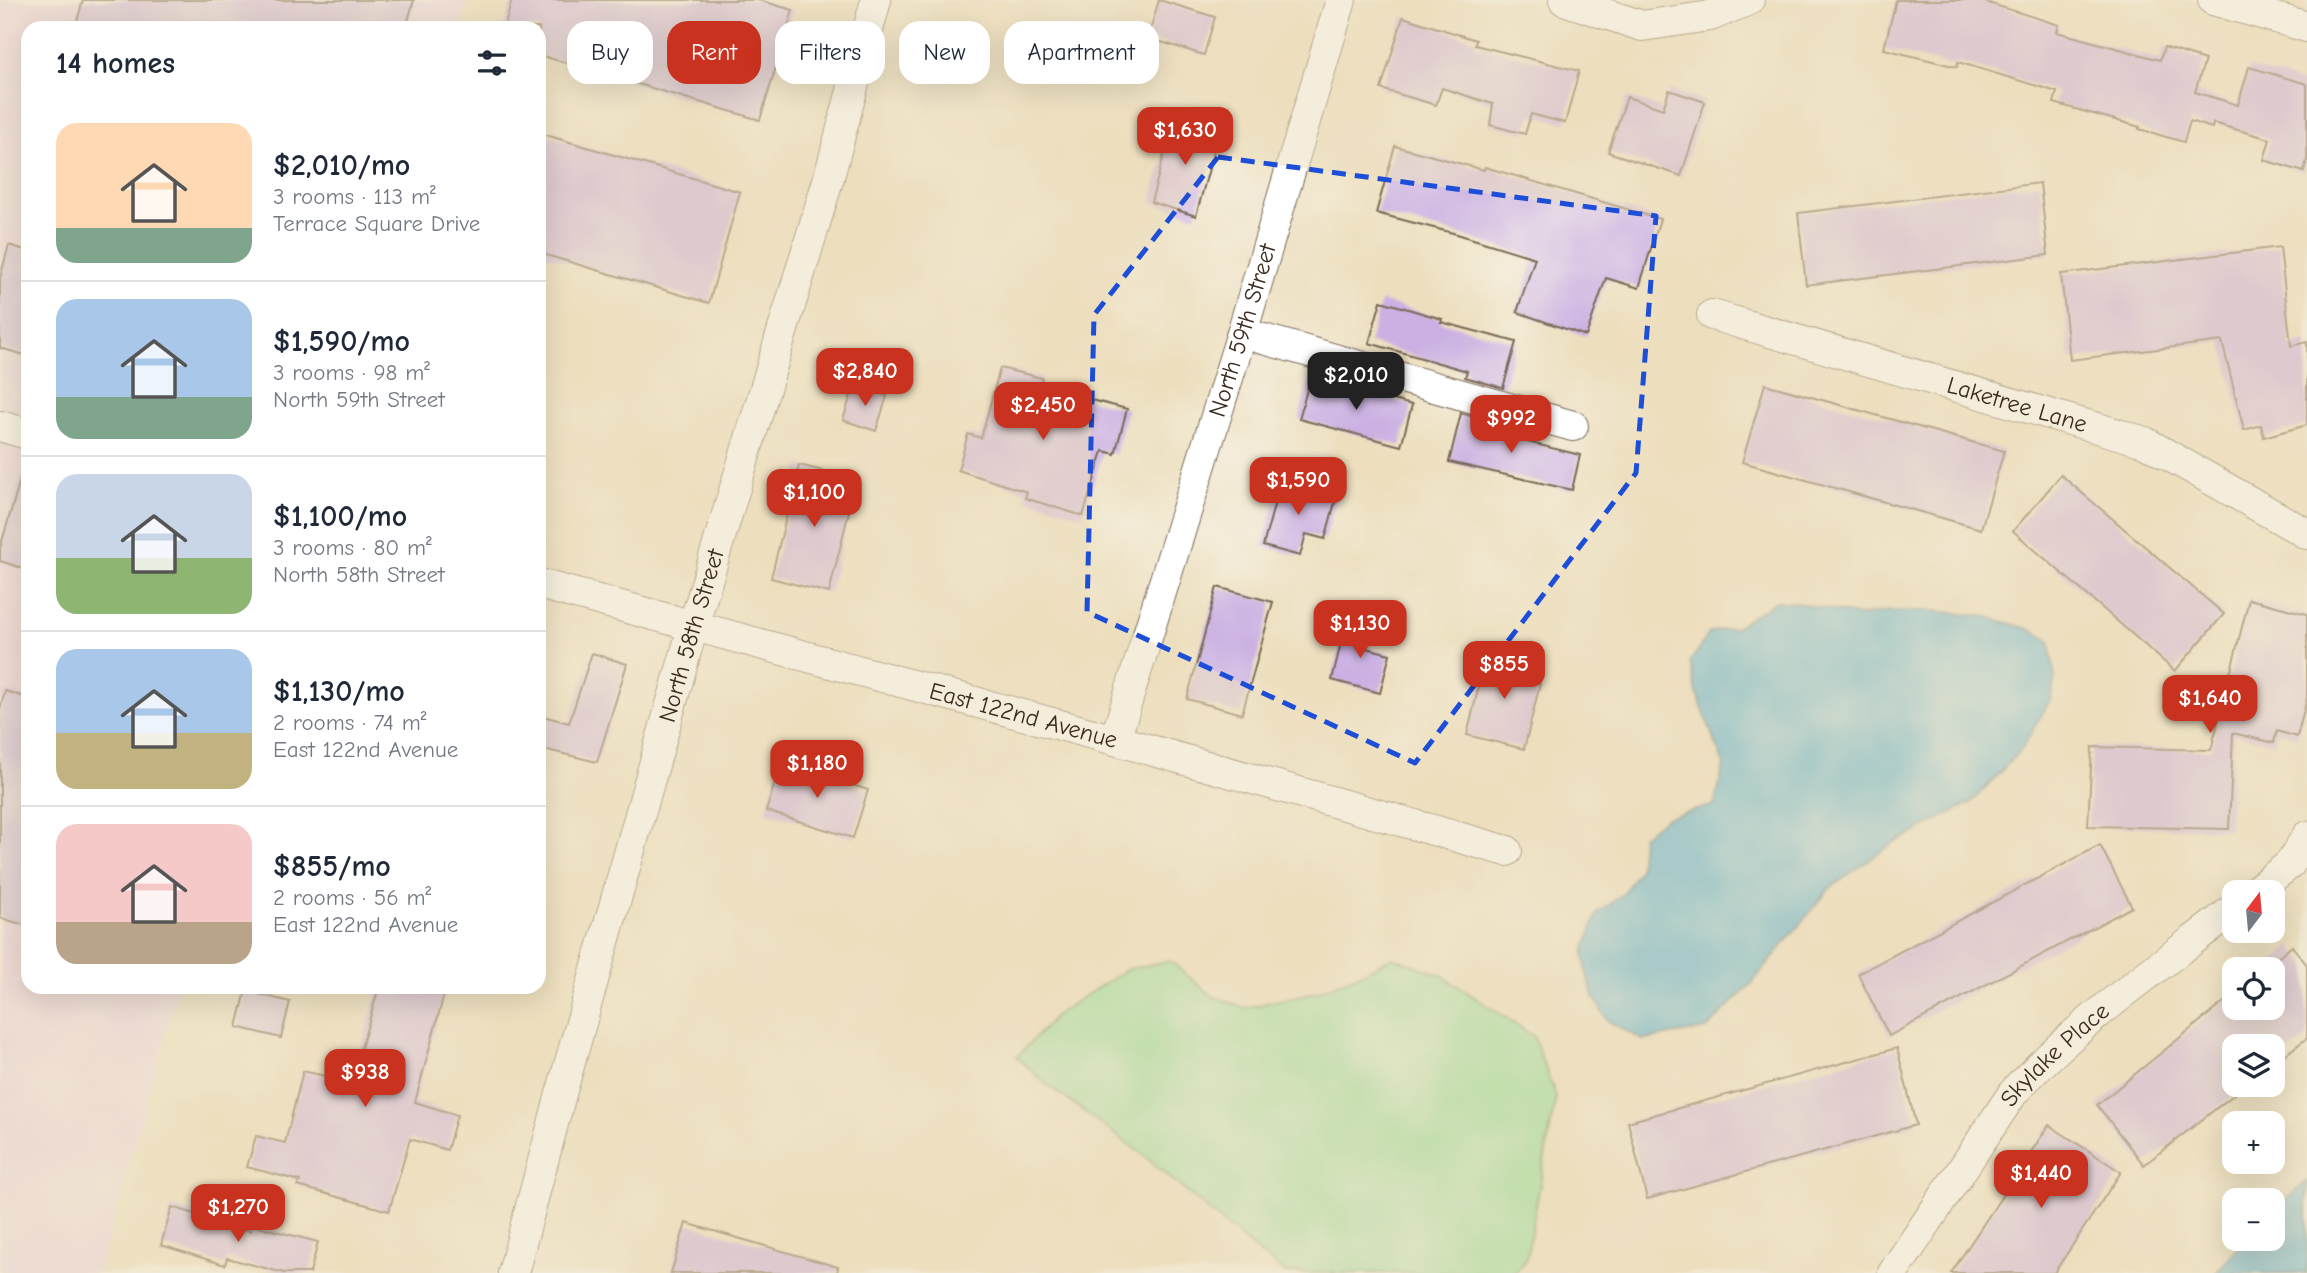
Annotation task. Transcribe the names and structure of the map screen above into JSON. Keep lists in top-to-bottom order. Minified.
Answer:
{"streets":{"street":["North 59th Street","Laketree Lane","North 58th Street","East 122nd Avenue","Skylake Place"]},"crossings":[["North 59th Street","East 122nd Avenue"],["North 58th Street","East 122nd Avenue"]],"north":"top","page":{"chip":["Buy","Rent","Filters","New","Apartment"],"heading":"14 homes","list":[{"name":"$2,010/mo","note":"3 rooms · 113 m² · Terrace Square Drive"},{"name":"$1,590/mo","note":"3 rooms · 98 m² · North 59th Street"},{"name":"$1,100/mo","note":"3 rooms · 80 m² · North 58th Street"},{"name":"$1,130/mo","note":"2 rooms · 74 m² · East 122nd Avenue"},{"name":"$855/mo","note":"2 rooms · 56 m² · East 122nd Avenue"}],"price":["$1,630","$2,840","$2,010","$2,450","$992","$1,590","$1,100","$1,130","$855","$1,640","$1,180","$938","$1,440","$1,270"],"map_buttons":["+","−"]}}
